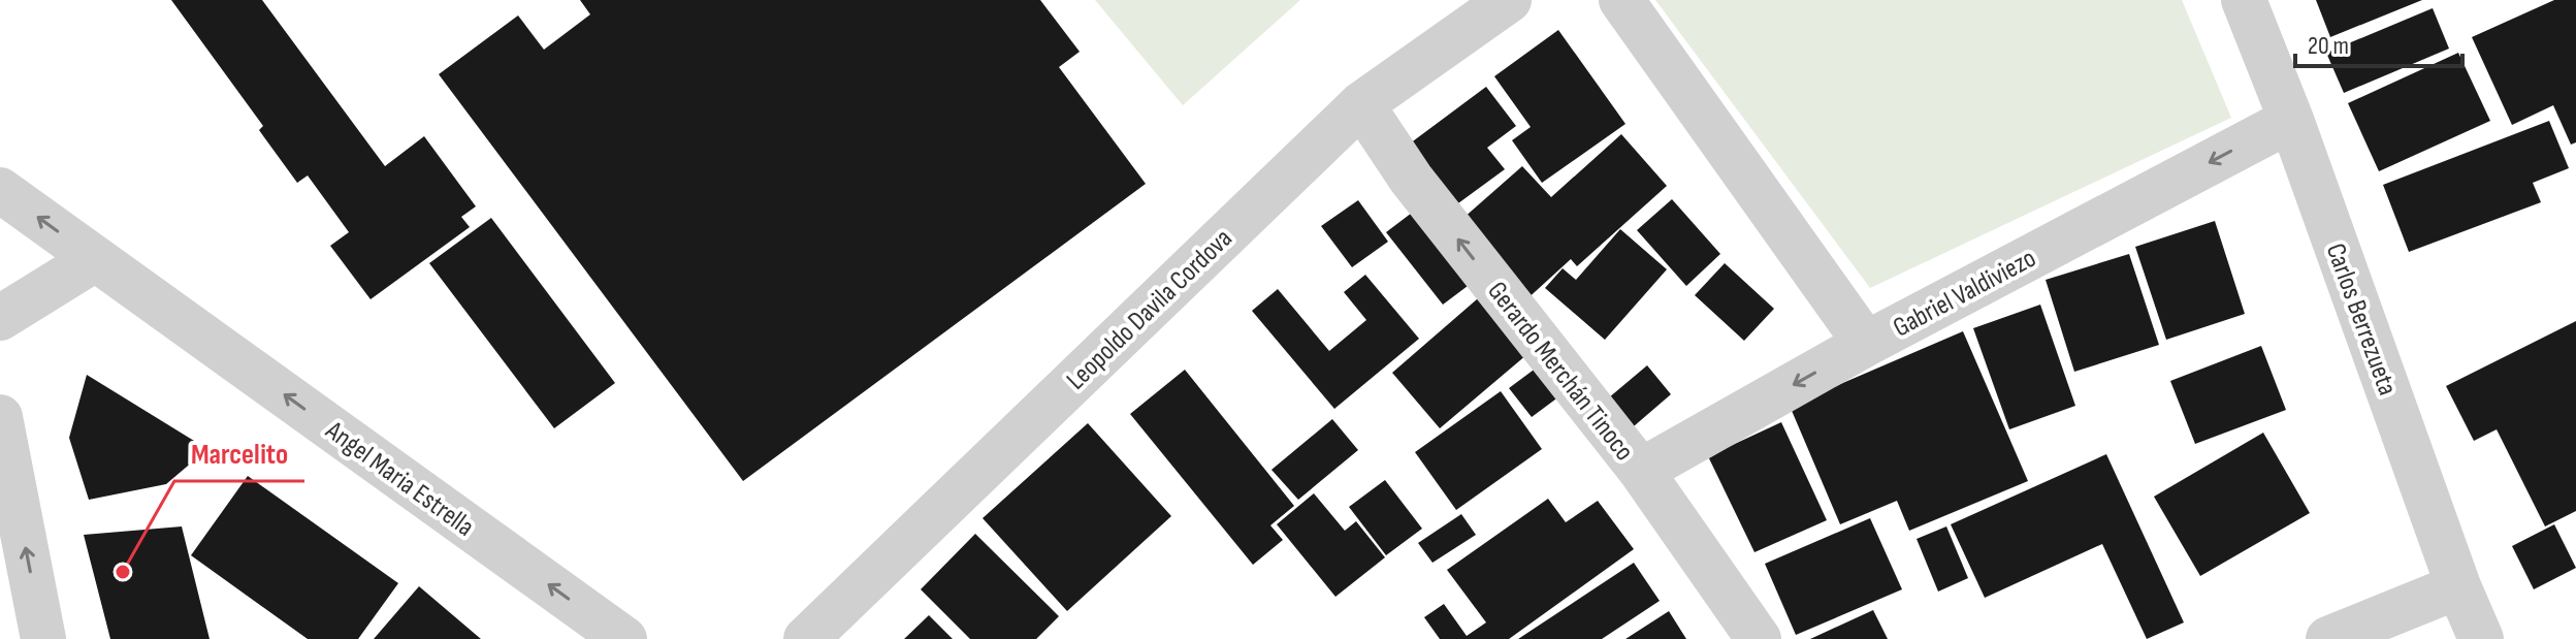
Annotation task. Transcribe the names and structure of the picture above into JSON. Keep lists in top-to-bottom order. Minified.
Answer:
{"streets":{"street":["Gabriel Valdiviezo","Leopoldo Davila Cordova","Carlos Berrezueta","Gerardo Merchán Tinoco","Angel Maria Estrella"]},"crossings":[["Gabriel Valdiviezo","Carlos Berrezueta"],["Gabriel Valdiviezo","Gerardo Merchán Tinoco"],["Leopoldo Davila Cordova","Gerardo Merchán Tinoco"]],"one_way":["Gabriel Valdiviezo","Angel Maria Estrella"],"places":["Marcelito"],"scale_bar":"20 m"}
